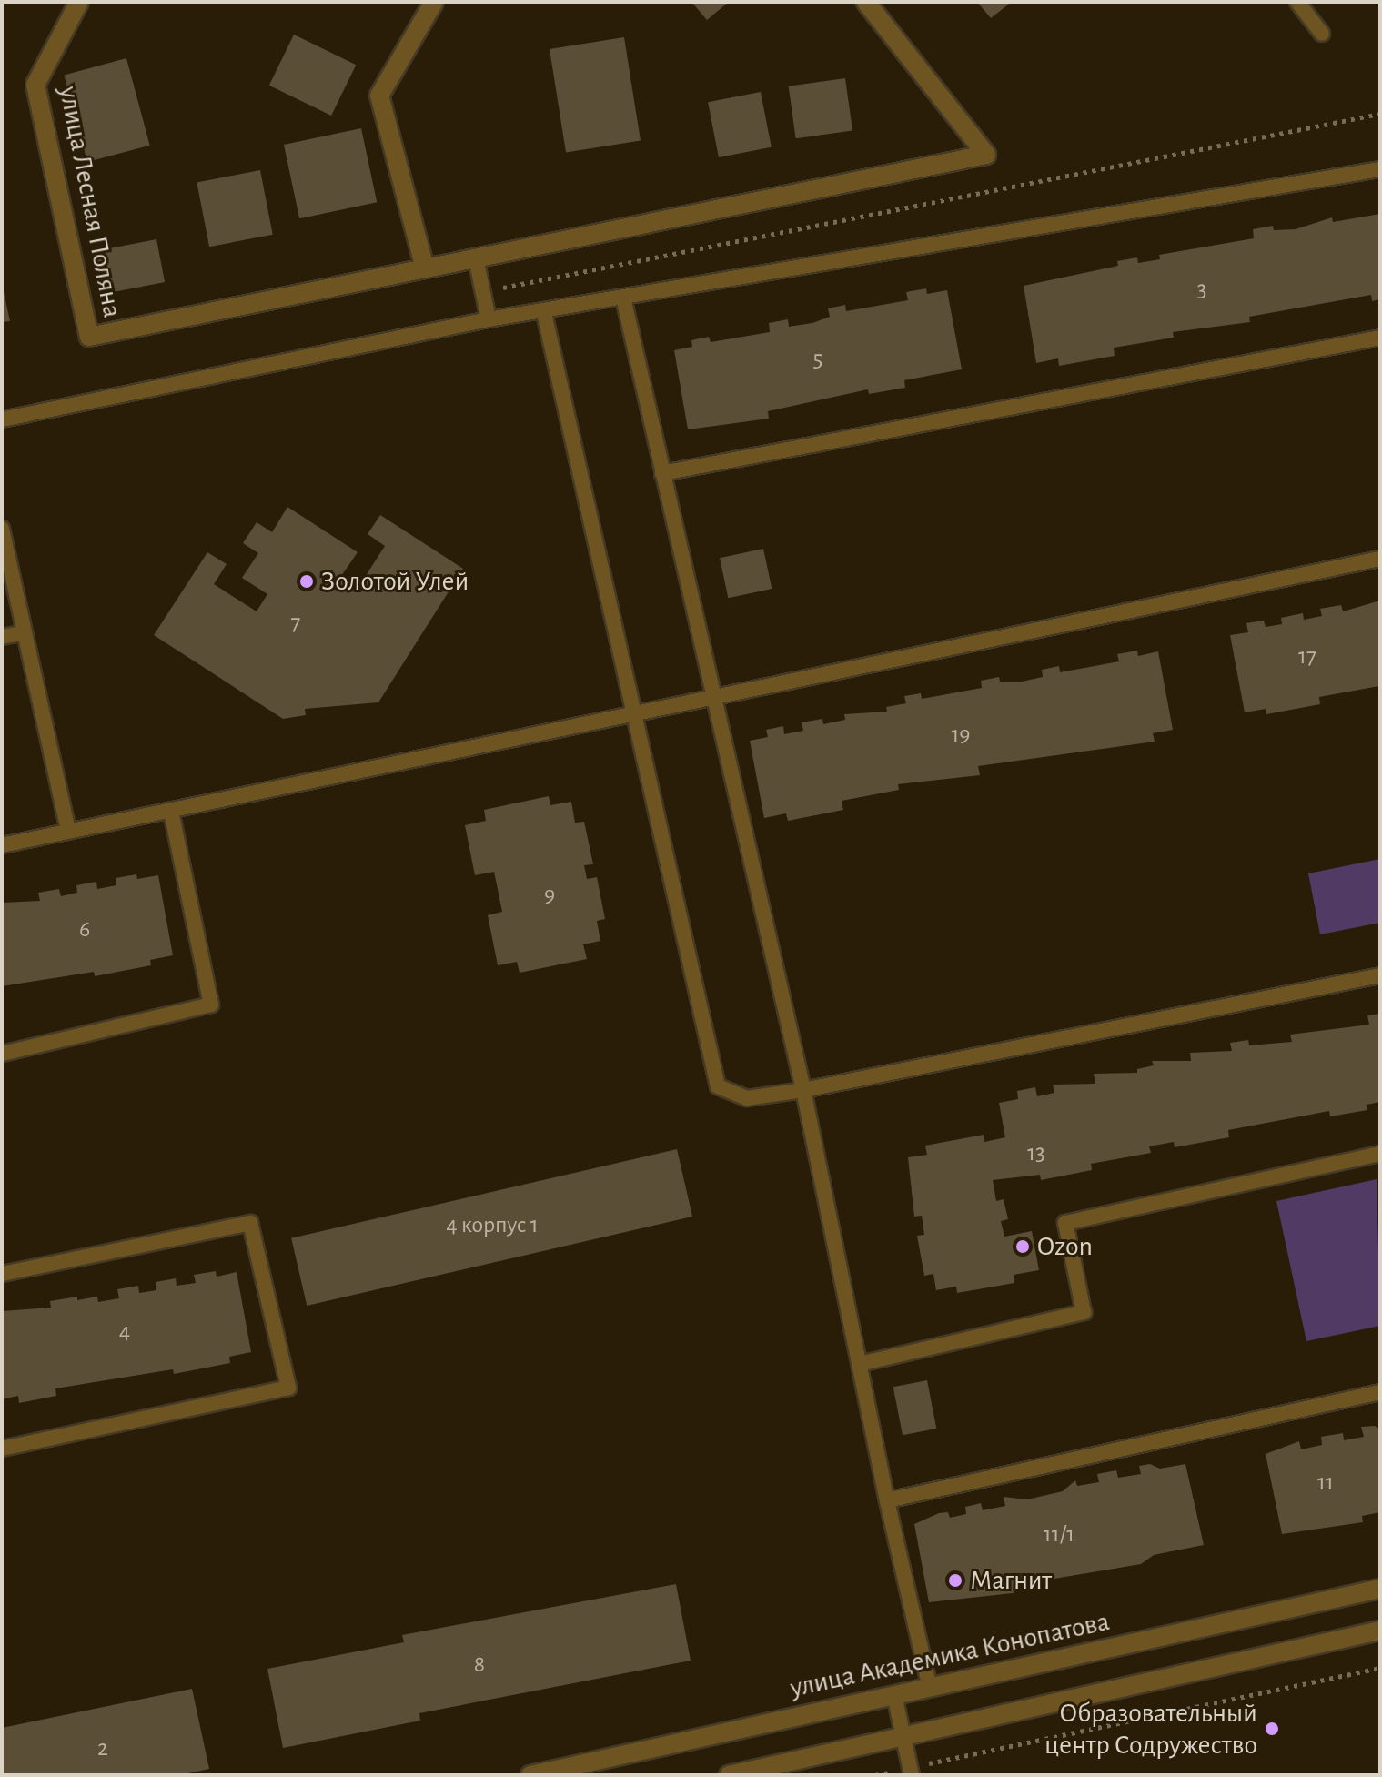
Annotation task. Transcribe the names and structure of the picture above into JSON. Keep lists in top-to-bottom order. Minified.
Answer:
{"streets":{"street":["улица Лесная Поляна","улица Академика Конопатова"]},"places":["Золотой Улей","Ozon","Магнит","Образовательный центр Содружество"],"house_numbers":["3","5","7","17","19","9","6","13","4 корпус 1","4","11","11/1","8","2"]}
